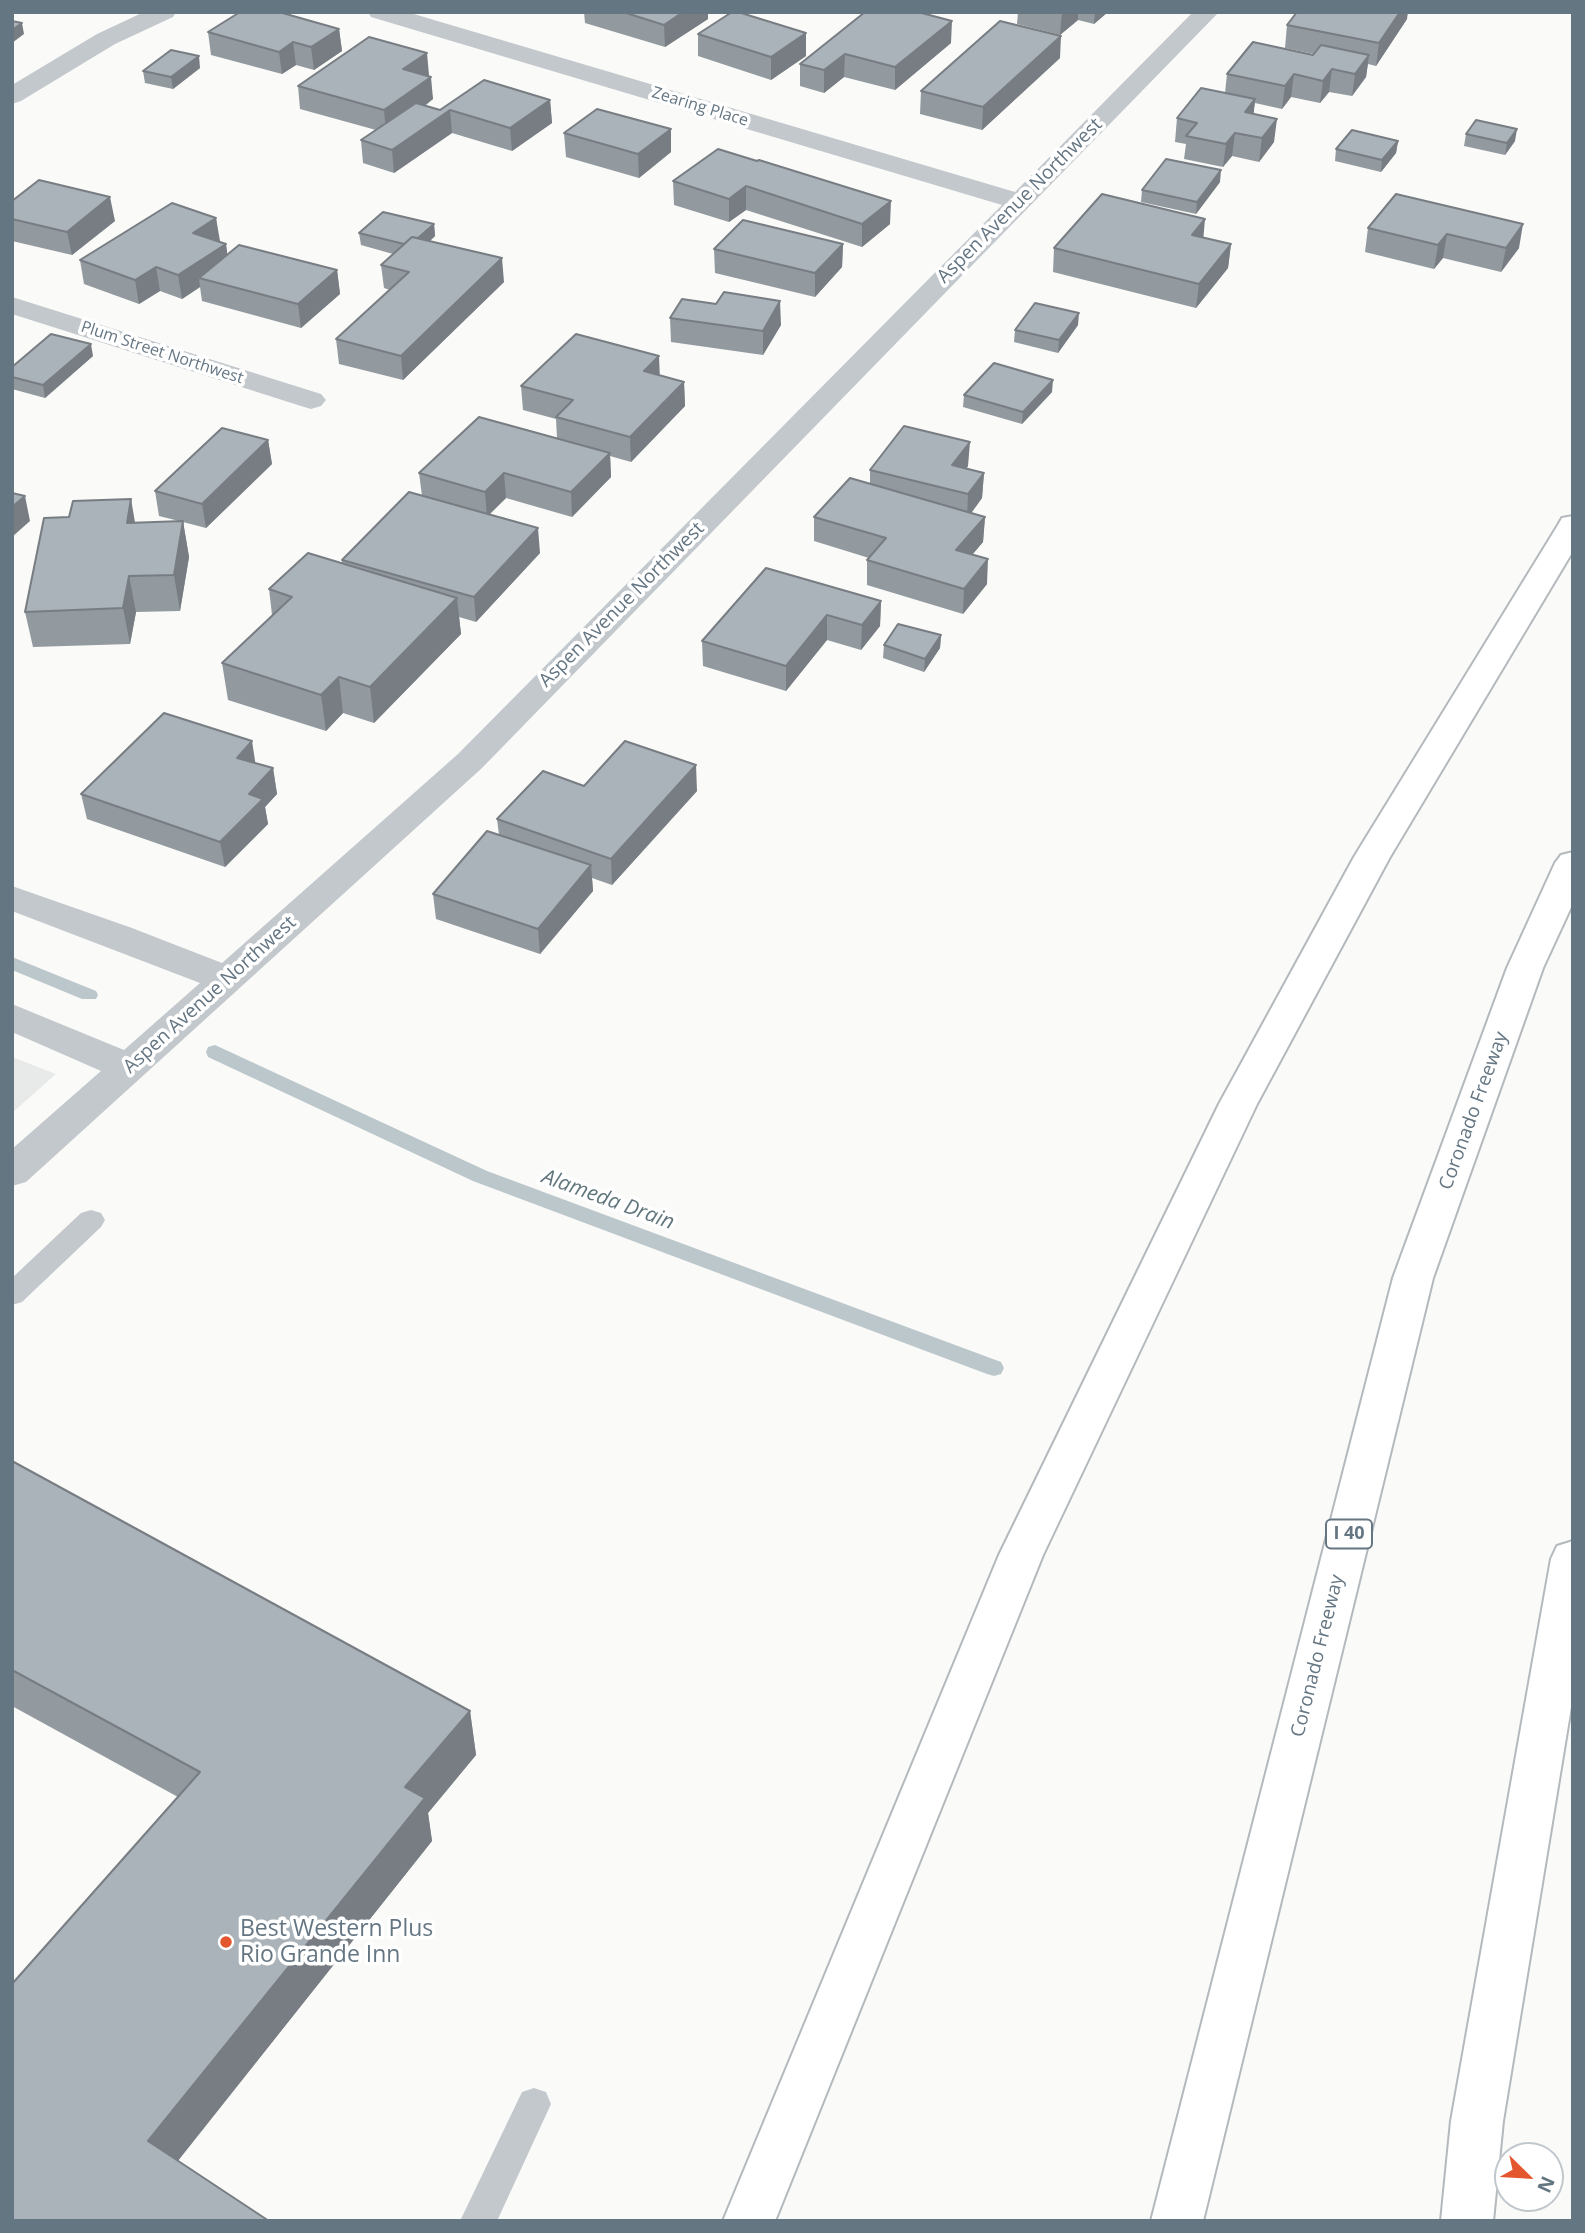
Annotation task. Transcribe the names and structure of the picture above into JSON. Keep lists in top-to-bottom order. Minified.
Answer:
{"streets":{"highway":["Coronado Freeway","I 40"],"street":["Zearing Place","Aspen Avenue Northwest","Plum Street Northwest"]},"crossings":[["Zearing Place","Aspen Avenue Northwest"]],"water":["Alameda Drain"],"places":["Best Western Plus Rio Grande Inn"],"north":"bottom right"}
